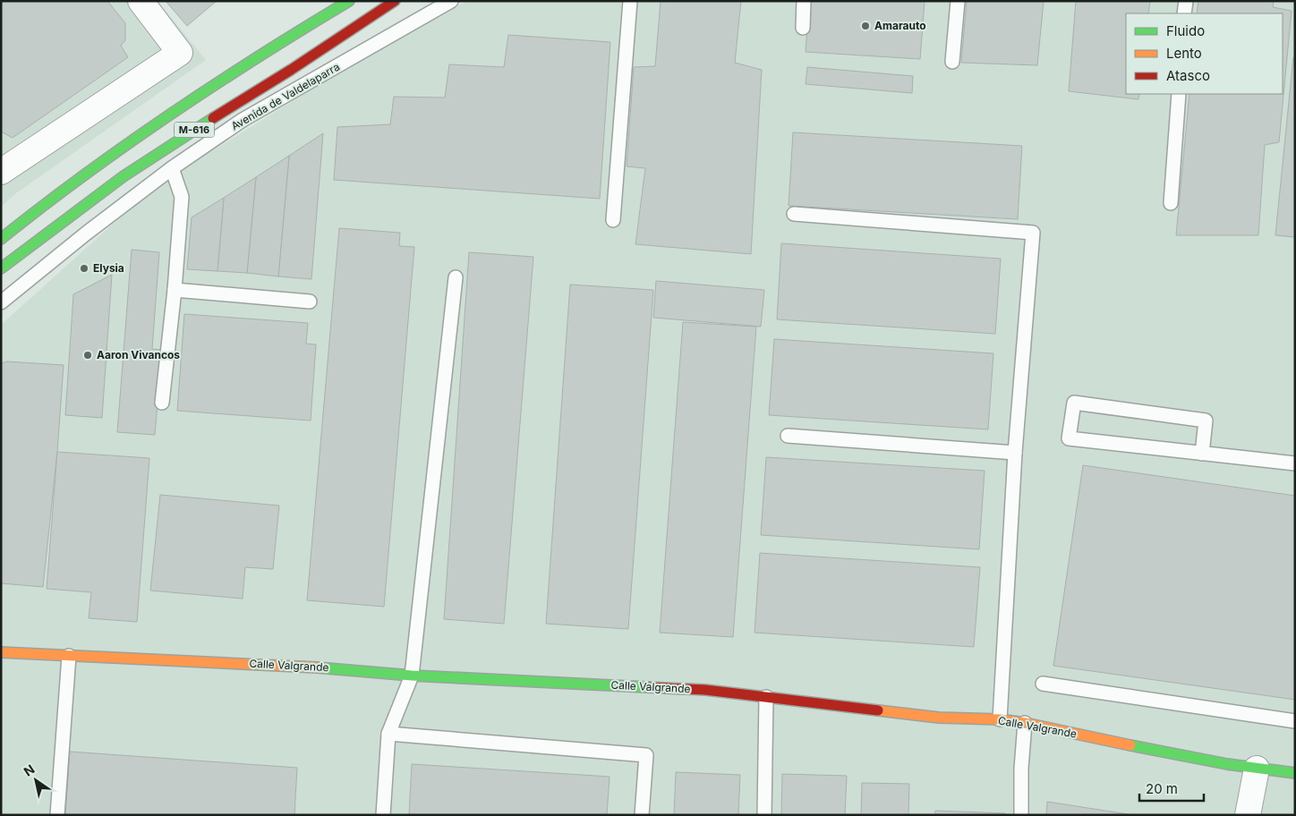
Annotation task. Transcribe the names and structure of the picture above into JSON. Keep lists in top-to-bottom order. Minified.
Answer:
{"streets":{"main road":["Avenida de Valdelaparra","M-616","Calle Valgrande"]},"places":["Amarauto","Elysia","Aaron Vivancos"],"legend":["Fluido","Lento","Atasco"],"scale_bar":"20 m","north":"top left"}
